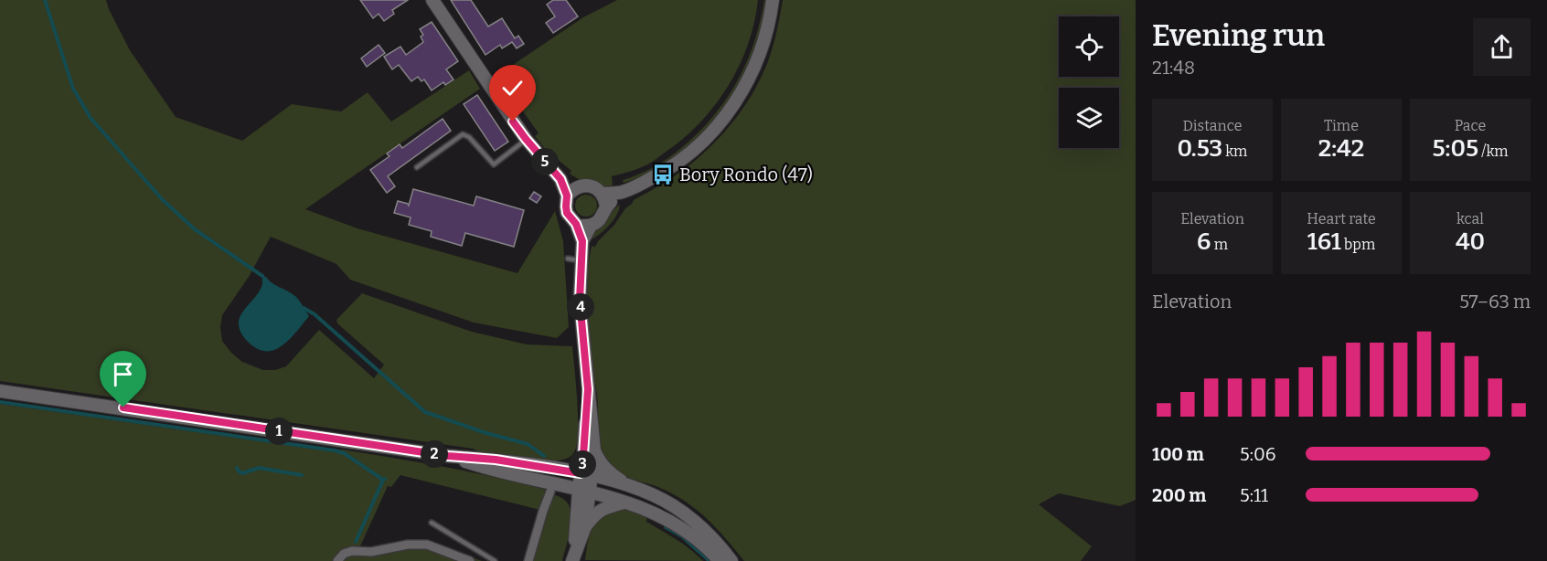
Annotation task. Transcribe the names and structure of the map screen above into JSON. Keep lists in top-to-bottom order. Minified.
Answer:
{"places":{"bus stop":["Bory Rondo (47)"]},"page":{"heading":["Evening run","21:48"],"stats":[["Distance","0.53 km"],["Time","2:42"],["Pace","5:05 /km"],["Elevation","6 m"],["Heart rate","161 bpm"],["kcal","40"]],"pins":["5","4","1","2","3"],"chart":["Elevation","57–63 m"],"list":[{"name":"100 m","note":"5:06"},{"name":"200 m","note":"5:11"}]}}
